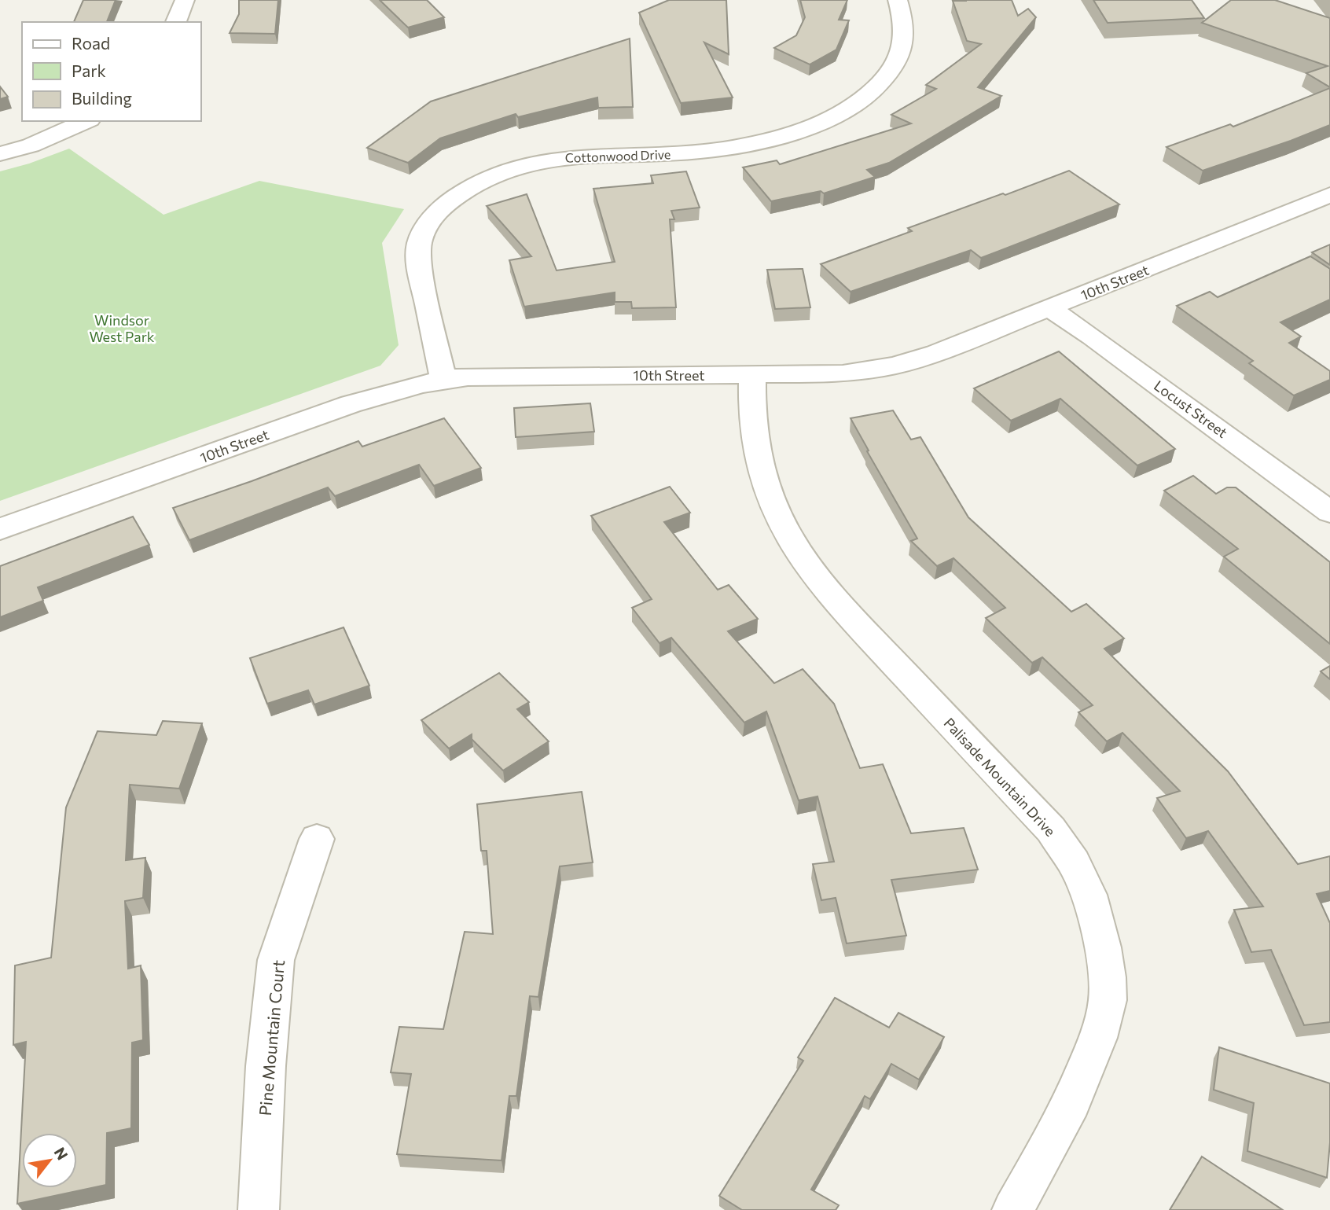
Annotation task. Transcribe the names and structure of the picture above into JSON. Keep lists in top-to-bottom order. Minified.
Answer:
{"streets":{"street":["Cottonwood Drive","10th Street","Locust Street","Palisade Mountain Drive","Pine Mountain Court"]},"crossings":[["Cottonwood Drive","10th Street"],["10th Street","Locust Street"],["10th Street","Palisade Mountain Drive"]],"parks":["Windsor West Park"],"legend":["Road","Park","Building"],"north":"top right"}
